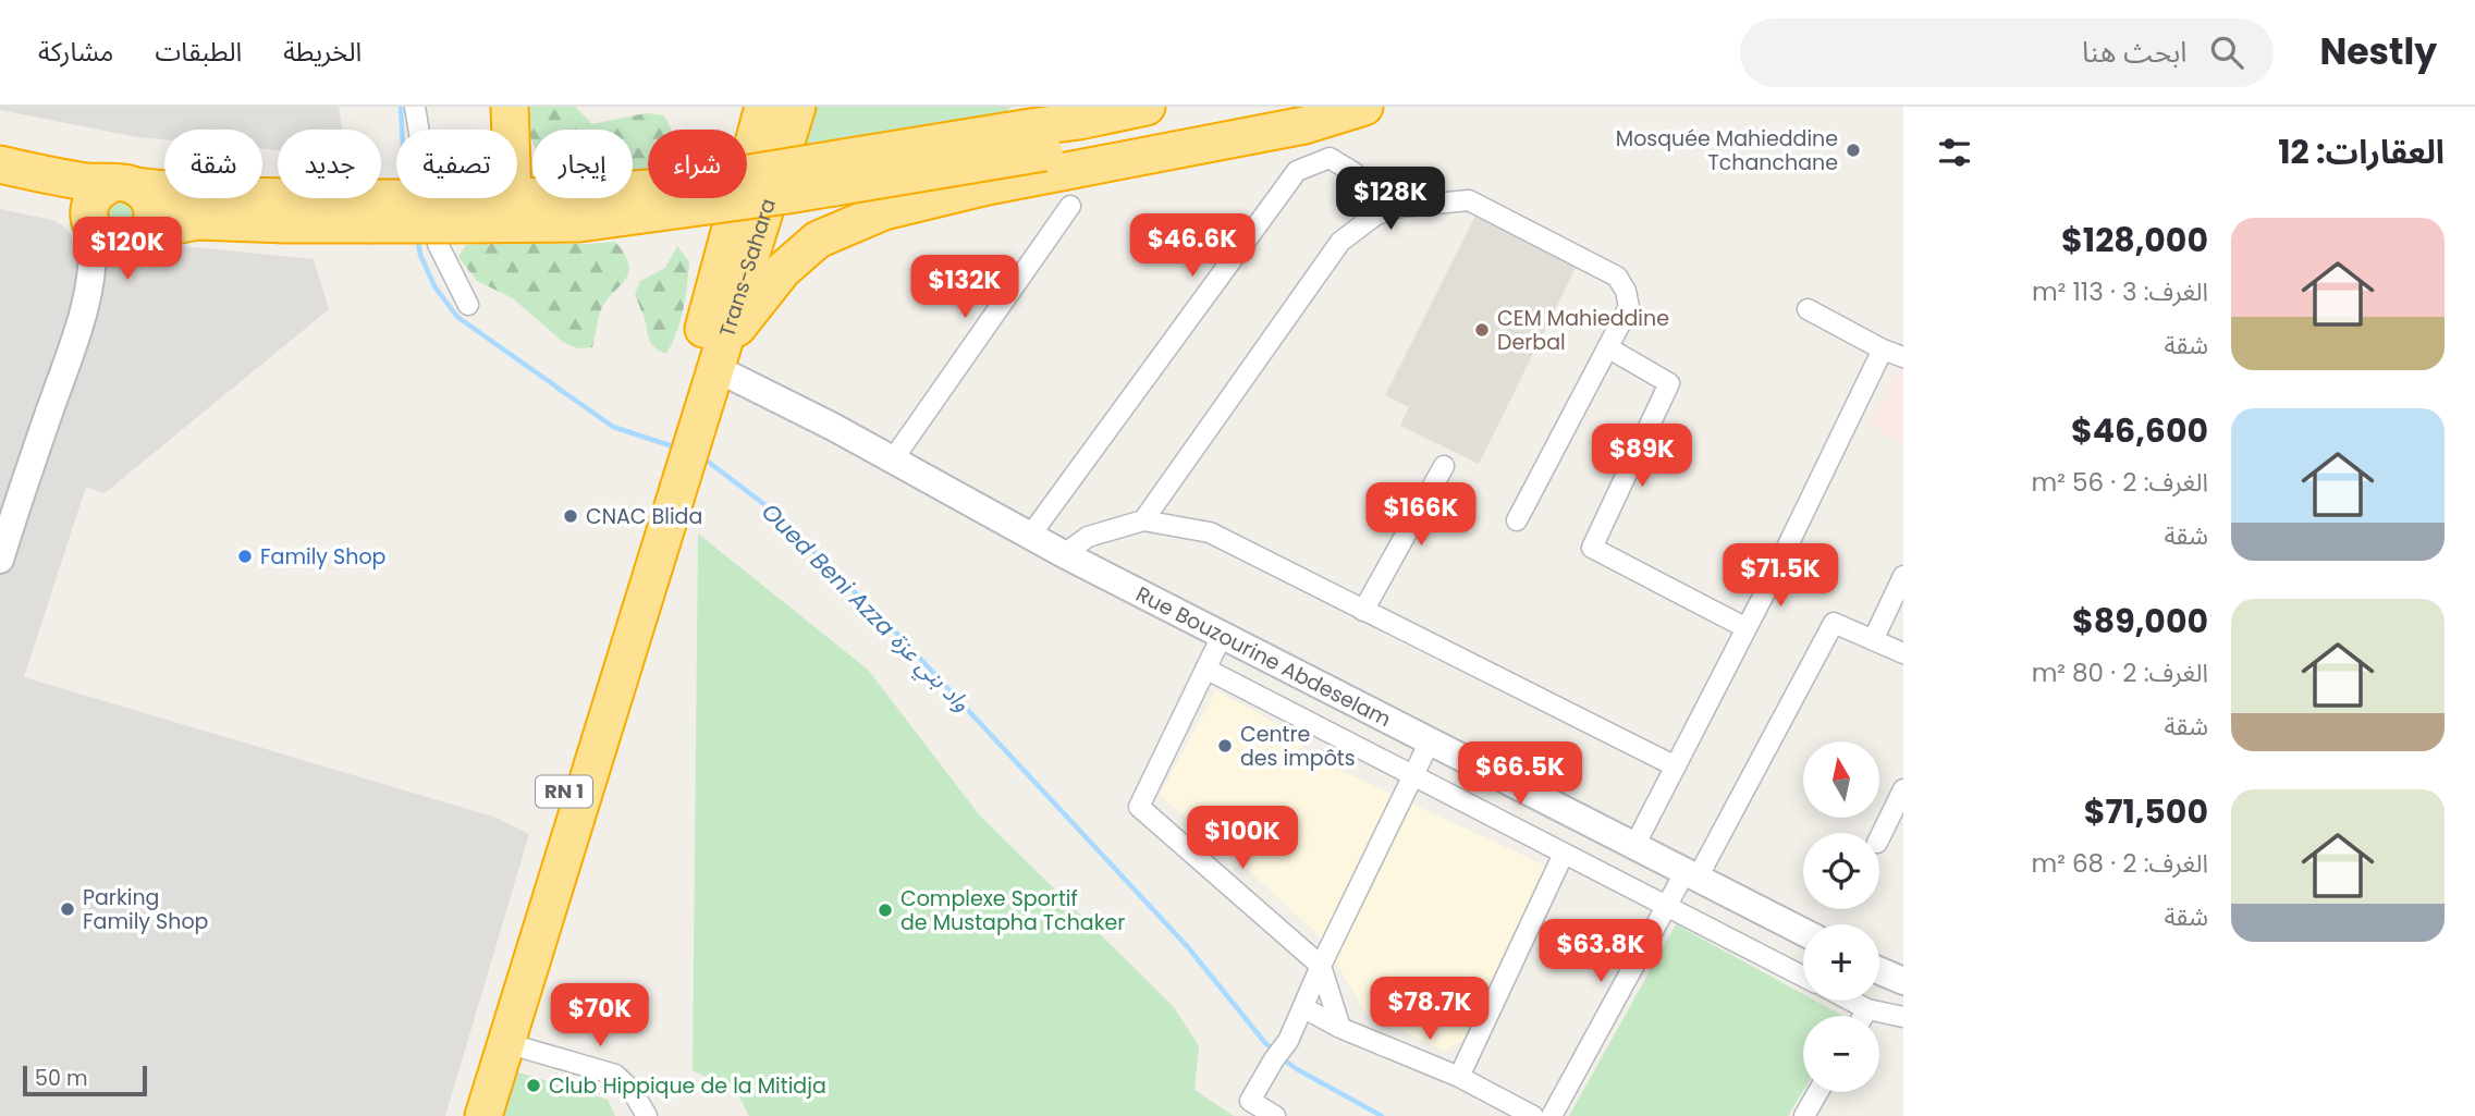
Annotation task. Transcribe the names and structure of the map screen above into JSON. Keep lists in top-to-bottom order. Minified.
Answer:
{"streets":{"highway":["Trans-Sahara","RN 1"],"street":["Rue Bouzourine Abdeselam"]},"crossings":[["Trans-Sahara","Rue Bouzourine Abdeselam"],["Trans-Sahara","RN 1"]],"water":["Oued Beni Azza واد بني عزة"],"places":["Mosquée Mahieddine Tchanchane","CEM Mahieddine Derbal","CNAC Blida","Family Shop","Centre des impôts","Parking Family Shop","Complexe Sportif de Mustapha Tchaker","Club Hippique de la Mitidja"],"scale_bar":"50 m","north":"top","page":{"header":"Nestly","search":"ابحث هنا","nav":["الخريطة","الطبقات","مشاركة"],"heading":"العقارات: 12","chip":["شراء","إيجار","تصفية","جديد","شقة"],"price":["$128K","$46.6K","$120K","$132K","$89K","$166K","$71.5K","$66.5K","$100K","$63.8K","$78.7K","$70K"],"list":[{"name":"$128,000","note":"الغرف: 3 · 113 m² · شقة"},{"name":"$46,600","note":"الغرف: 2 · 56 m² · شقة"},{"name":"$89,000","note":"الغرف: 2 · 80 m² · شقة"},{"name":"$71,500","note":"الغرف: 2 · 68 m² · شقة"}],"map_buttons":["+","−"],"scale":"50 m"}}
